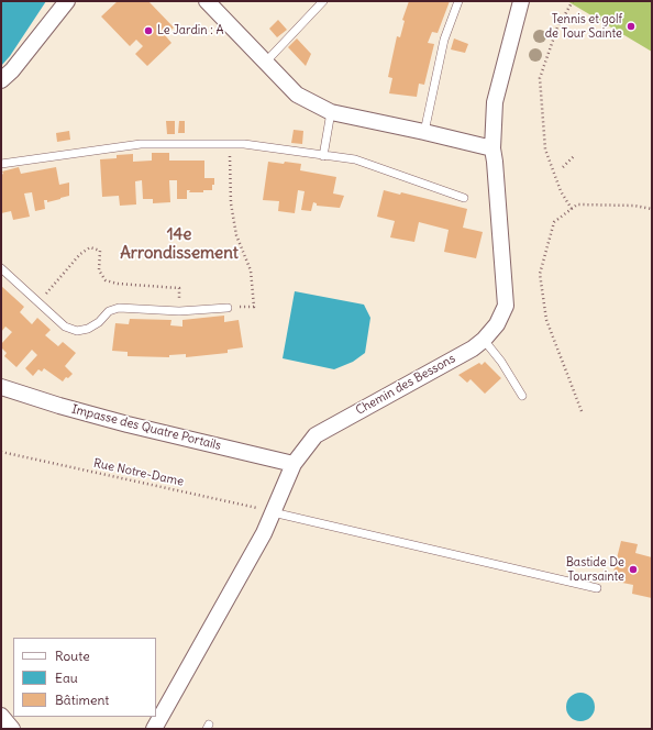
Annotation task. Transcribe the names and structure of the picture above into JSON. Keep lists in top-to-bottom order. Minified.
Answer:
{"streets":{"street":["Chemin des Bessons","Impasse des Quatre Portails"],"path":["Rue Notre-Dame"]},"crossings":[["Chemin des Bessons","Impasse des Quatre Portails"],["Chemin des Bessons","Rue Notre-Dame"]],"districts":["14e Arrondissement"],"places":["Tennis et golf de Tour Sainte","Le Jardin : A","Bastide De Toursainte"],"legend":["Route","Eau","Bâtiment"]}
